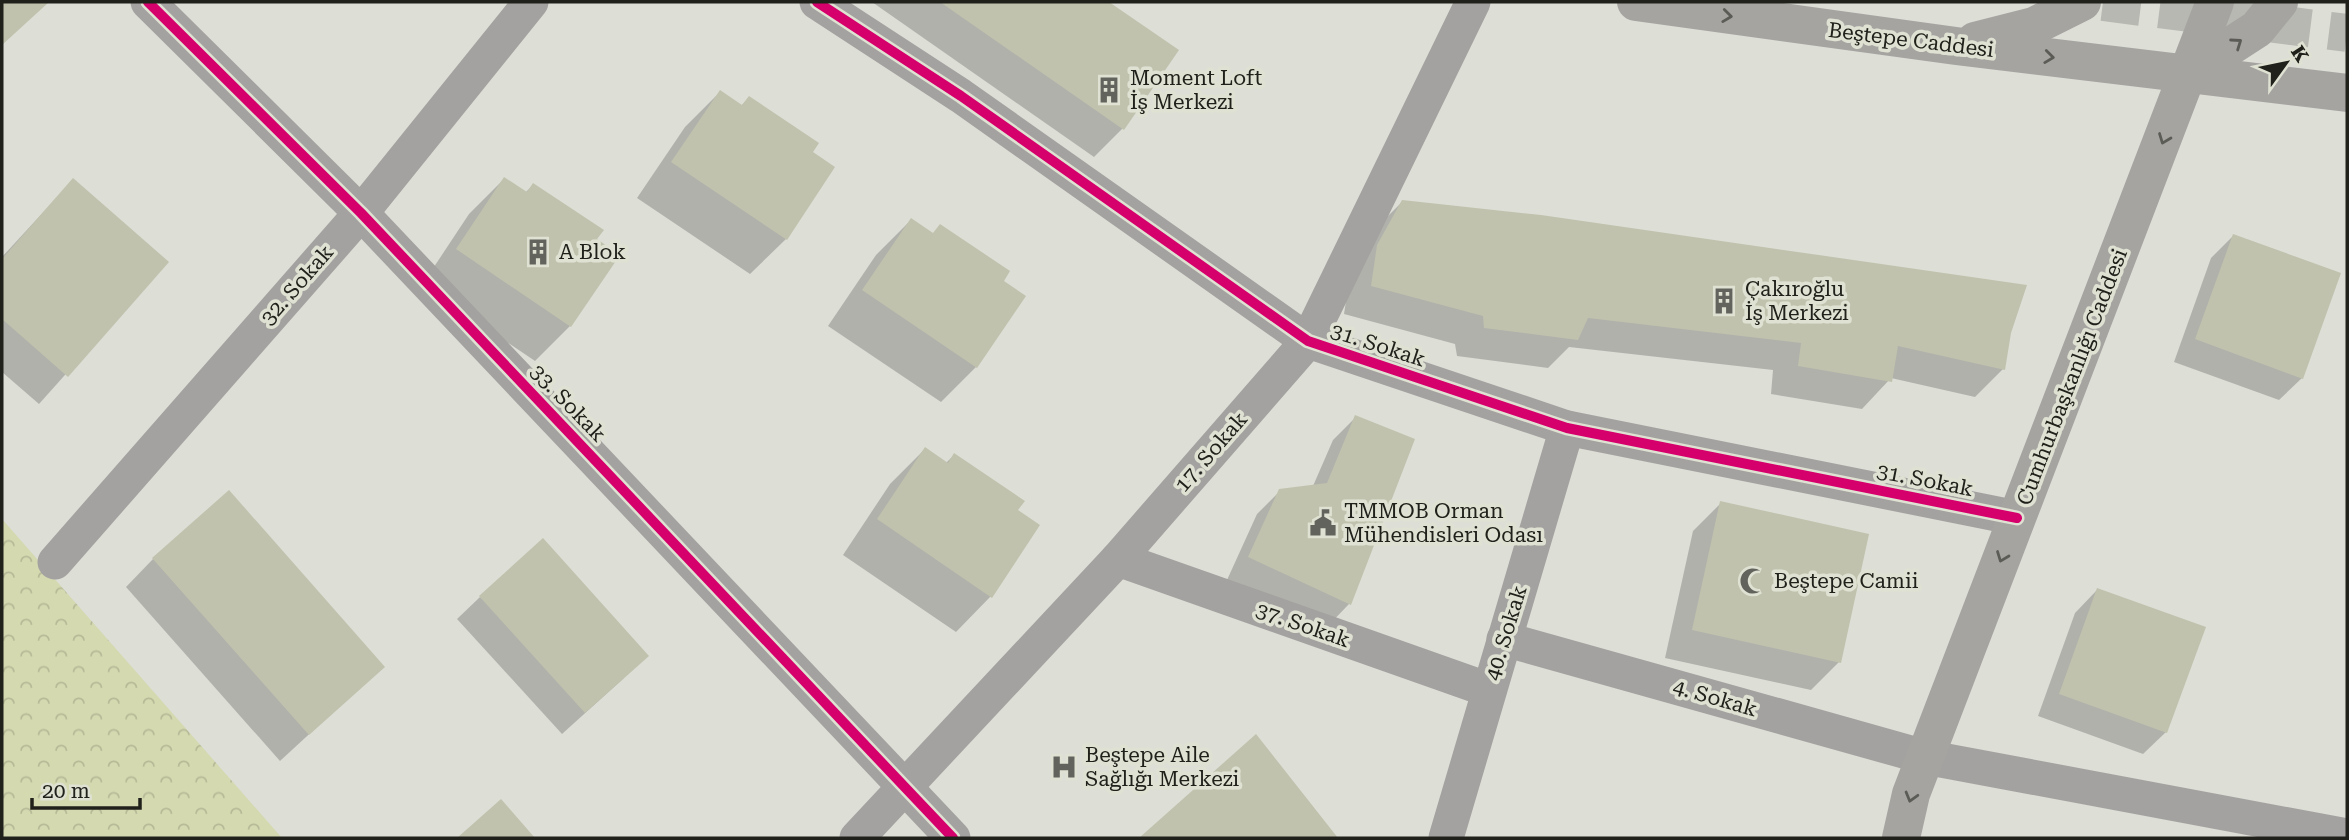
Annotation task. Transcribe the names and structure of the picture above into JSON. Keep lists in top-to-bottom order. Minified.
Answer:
{"streets":{"main road":["Beştepe Caddesi","Cumhurbaşkanlığı Caddesi"],"street":["32. Sokak","31. Sokak","33. Sokak","17. Sokak","37. Sokak","40. Sokak","4. Sokak"]},"crossings":[["Beştepe Caddesi","Cumhurbaşkanlığı Caddesi"],["32. Sokak","33. Sokak"],["31. Sokak","Cumhurbaşkanlığı Caddesi"],["31. Sokak","17. Sokak"],["31. Sokak","40. Sokak"],["Cumhurbaşkanlığı Caddesi","4. Sokak"],["33. Sokak","17. Sokak"],["17. Sokak","37. Sokak"],["37. Sokak","40. Sokak"],["40. Sokak","4. Sokak"]],"one_way":["Beştepe Caddesi","Cumhurbaşkanlığı Caddesi"],"places":{"building":["Moment Loft İş Merkezi","A Blok","Çakıroğlu İş Merkezi"],"public building":["TMMOB Orman Mühendisleri Odası"],"mosque":["Beştepe Camii"],"hospital":["Beştepe Aile Sağlığı Merkezi"]},"scale_bar":"20 m","north":"top right"}
